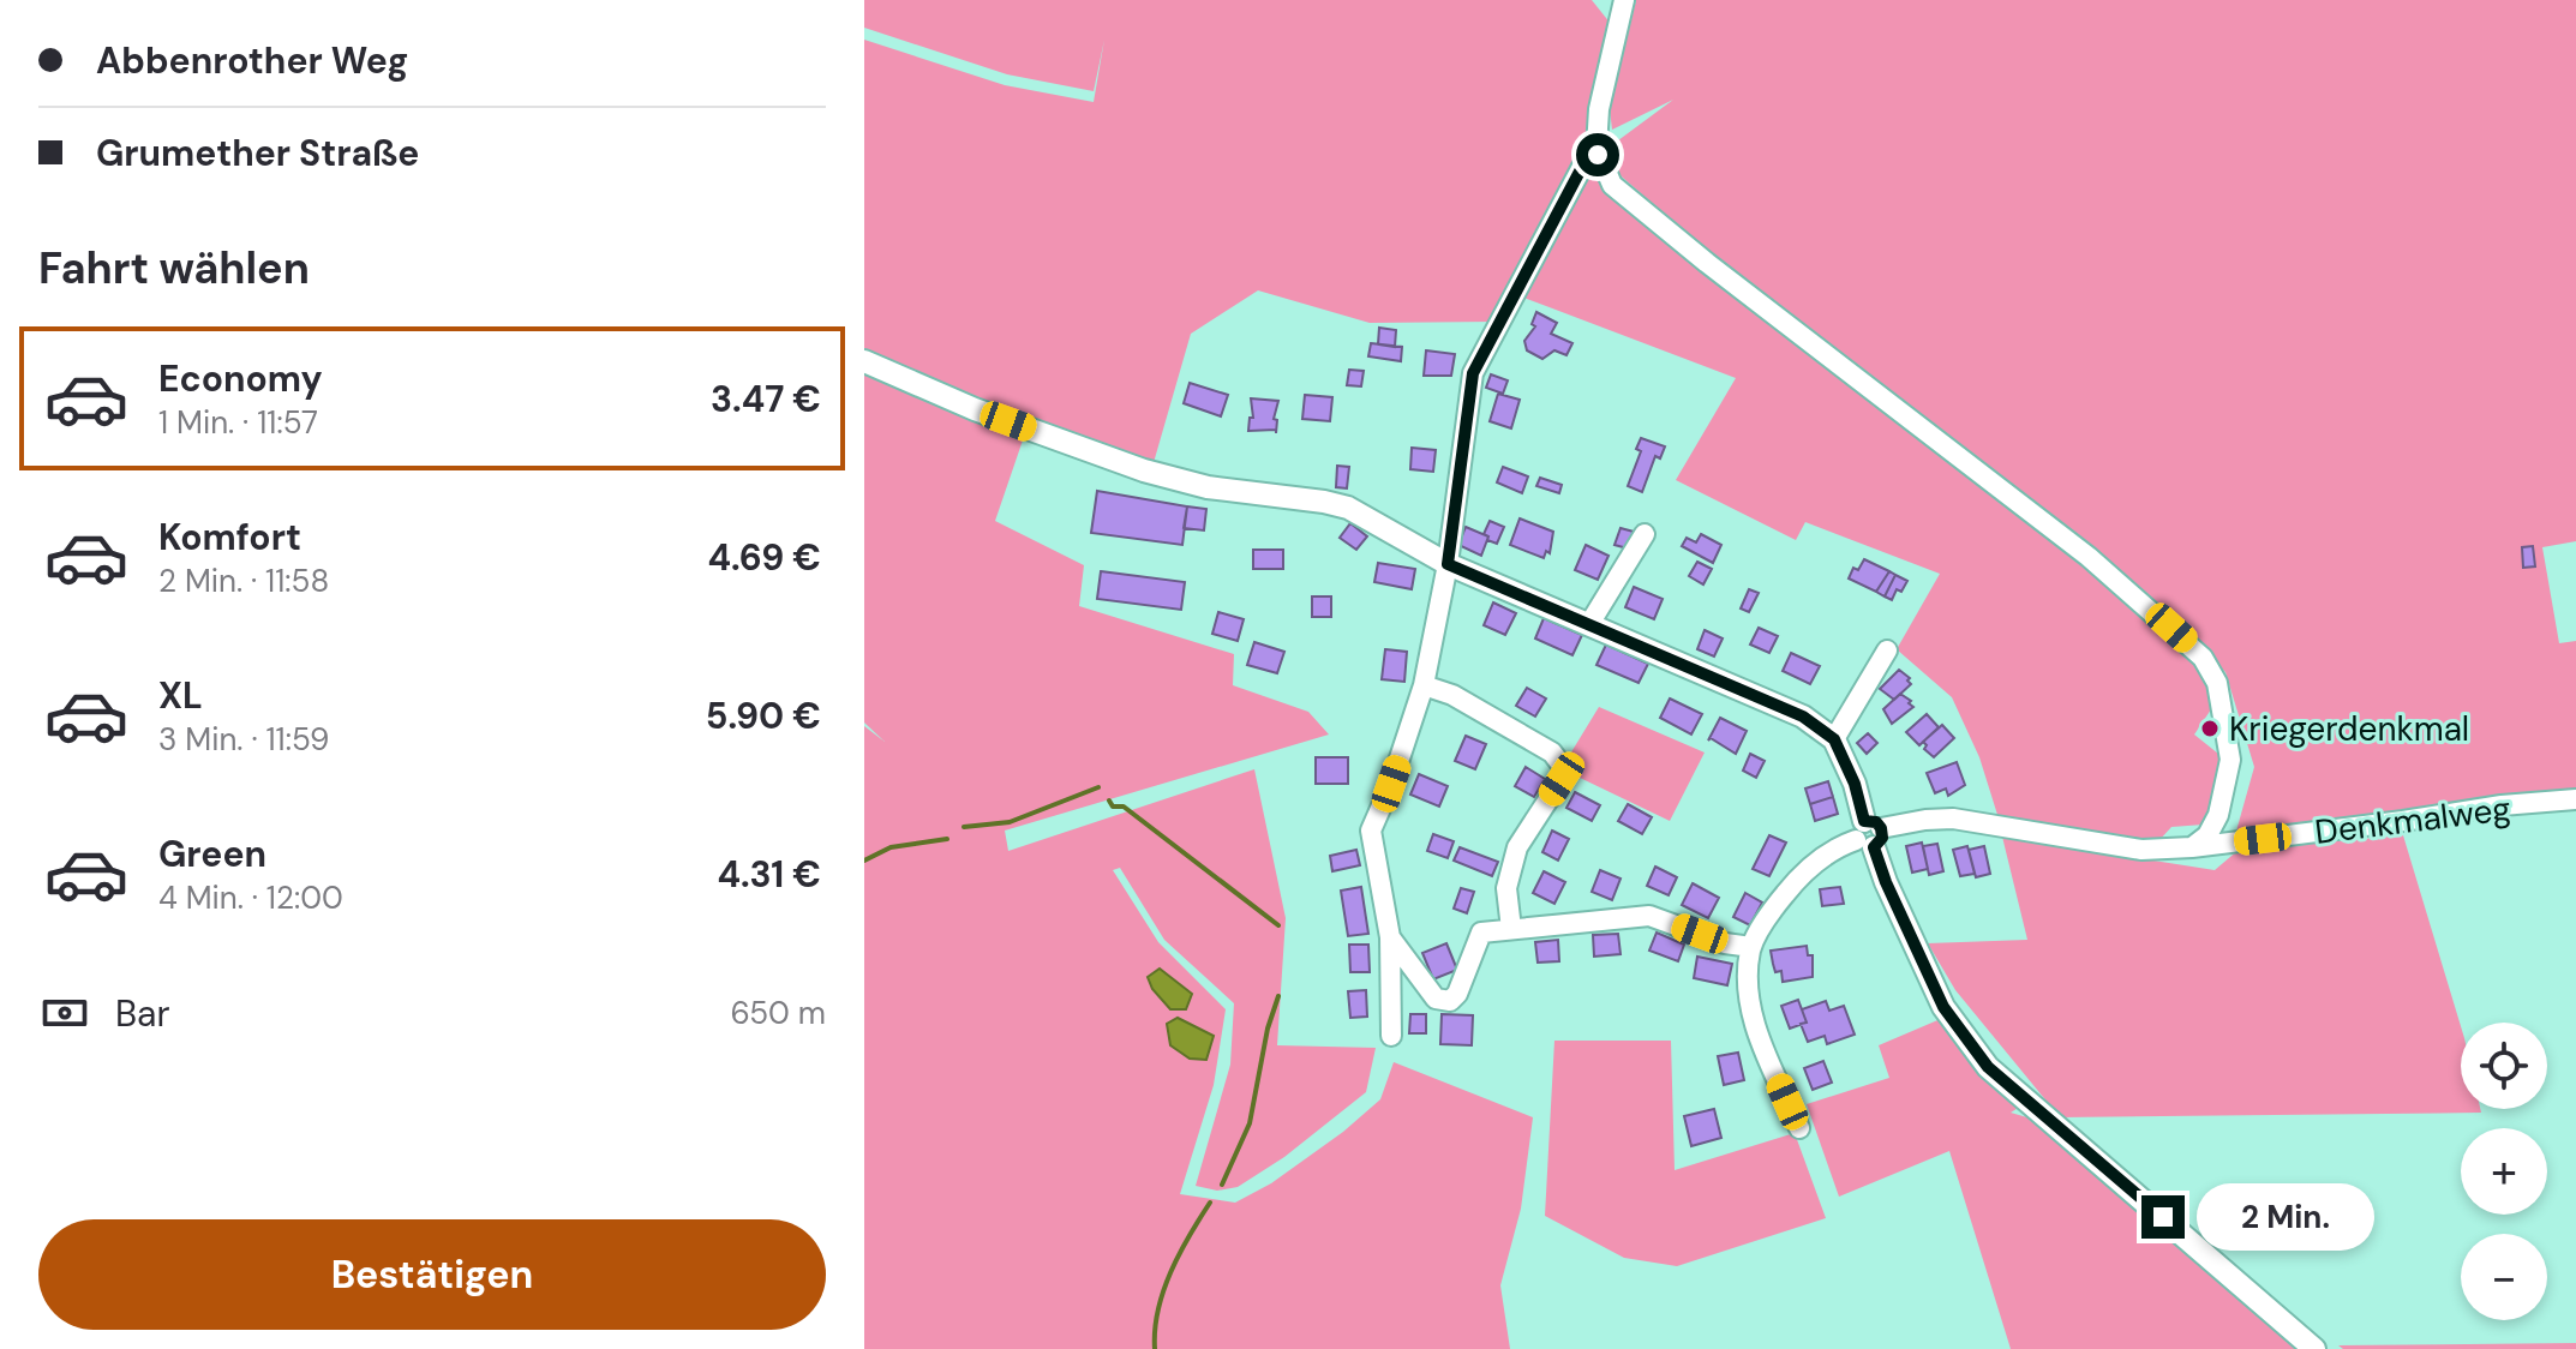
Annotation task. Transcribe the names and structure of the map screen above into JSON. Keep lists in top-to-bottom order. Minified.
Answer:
{"streets":{"street":["Denkmalweg"]},"places":["Kriegerdenkmal"],"page":{"banner":["Abbenrother Weg","Grumether Straße"],"heading":"Fahrt wählen","list":[{"name":"Economy","note":"1 Min. · 11:57","value":"3.47 €"},{"name":"Komfort","note":"2 Min. · 11:58","value":"4.69 €"},{"name":"XL","note":"3 Min. · 11:59","value":"5.90 €"},{"name":"Green","note":"4 Min. · 12:00","value":"4.31 €"}],"pay":["Bar","650 m"],"map_buttons":["+","−"],"bubble":"2 Min.","buttons":"Bestätigen"}}
